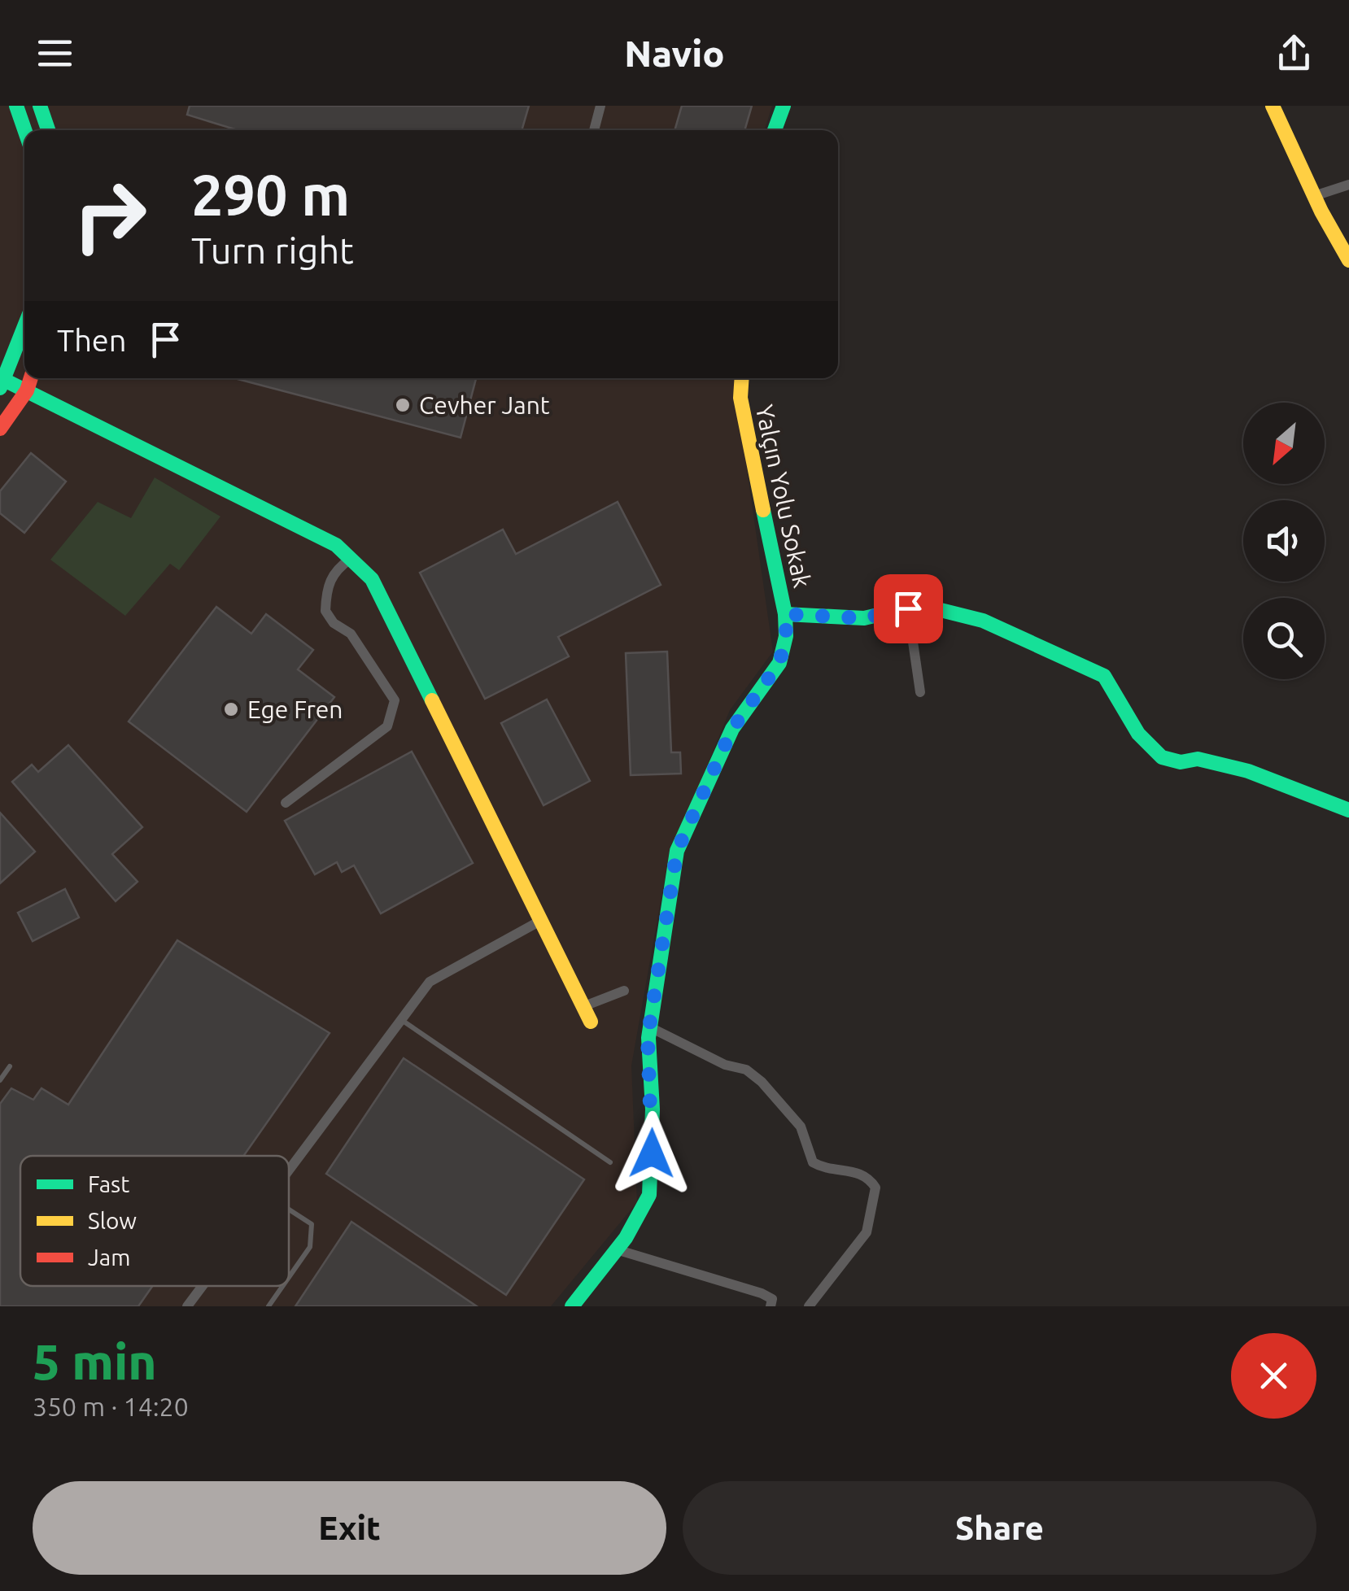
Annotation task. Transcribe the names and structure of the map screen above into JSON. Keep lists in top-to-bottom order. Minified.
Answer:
{"streets":{"street":["Yalçın Yolu Sokak"]},"places":["Cevher Jant","Ege Fren"],"legend":["Fast","Slow","Jam"],"north":"bottom left","page":{"header":"Navio","turn":["290 m","Turn right"],"then":"Then","heading":["5 min","350 m · 14:20"],"buttons":["Exit","Share"]}}
